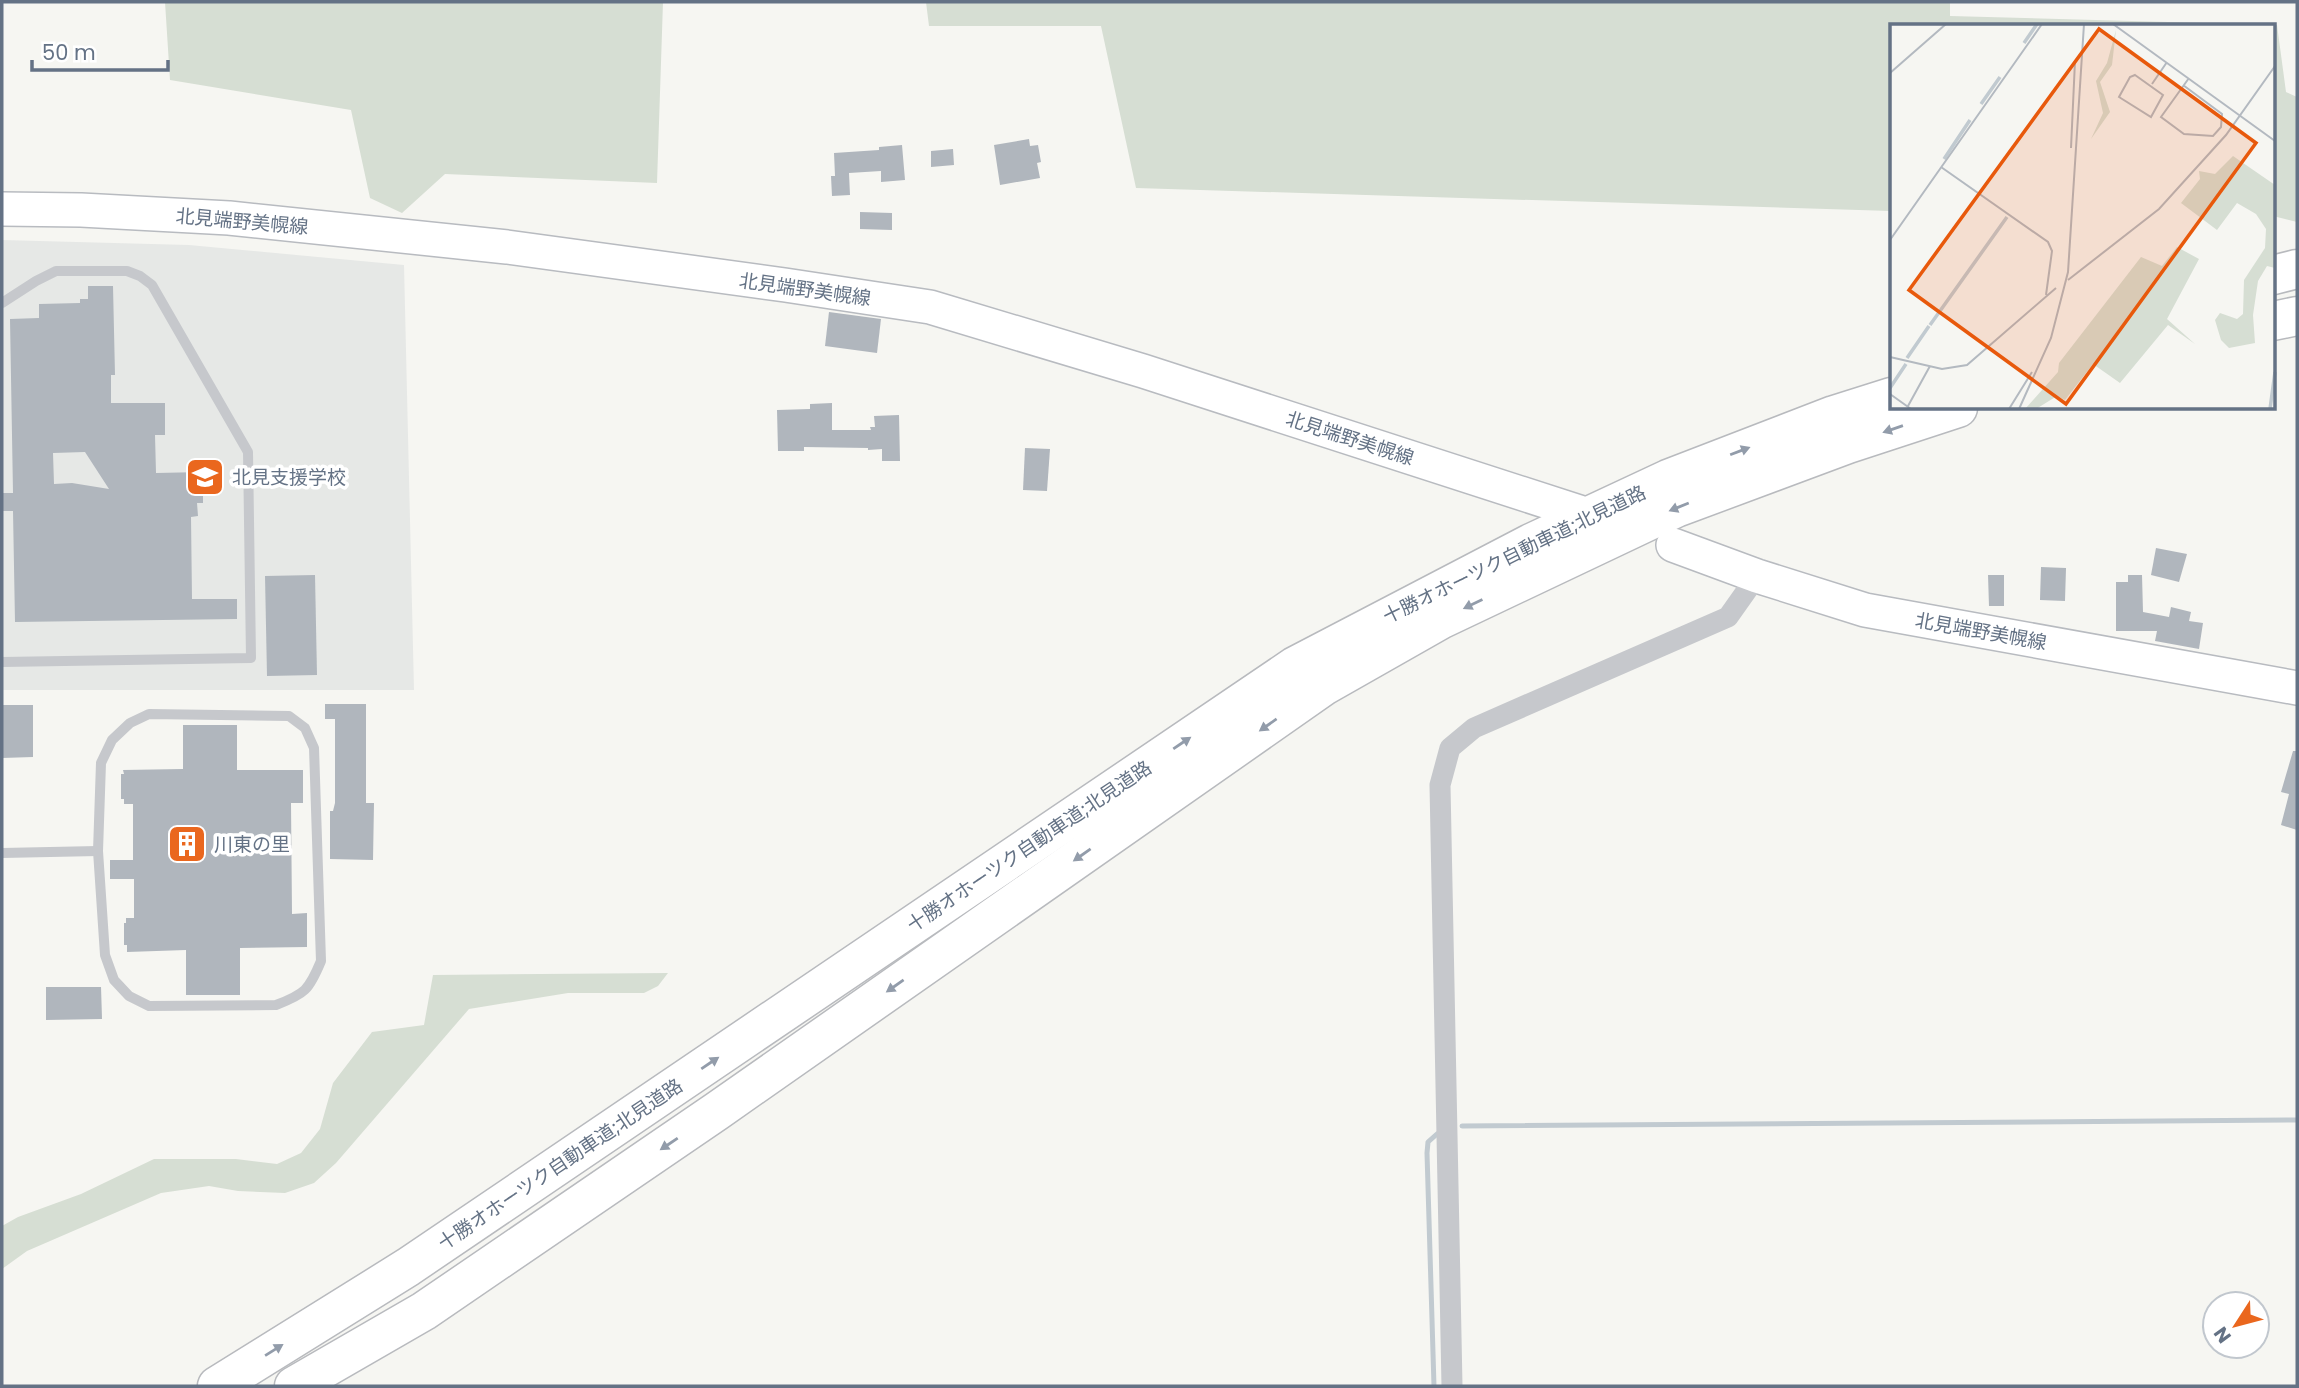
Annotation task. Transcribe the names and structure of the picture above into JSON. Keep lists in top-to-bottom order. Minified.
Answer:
{"streets":{"highway":["十勝オホーツク自動車道;北見道路"],"main road":["北見端野美幌線"]},"places":{"school or university":["北見支援学校"],"building":["川東の里"]},"scale_bar":"50 m","north":"bottom left"}
